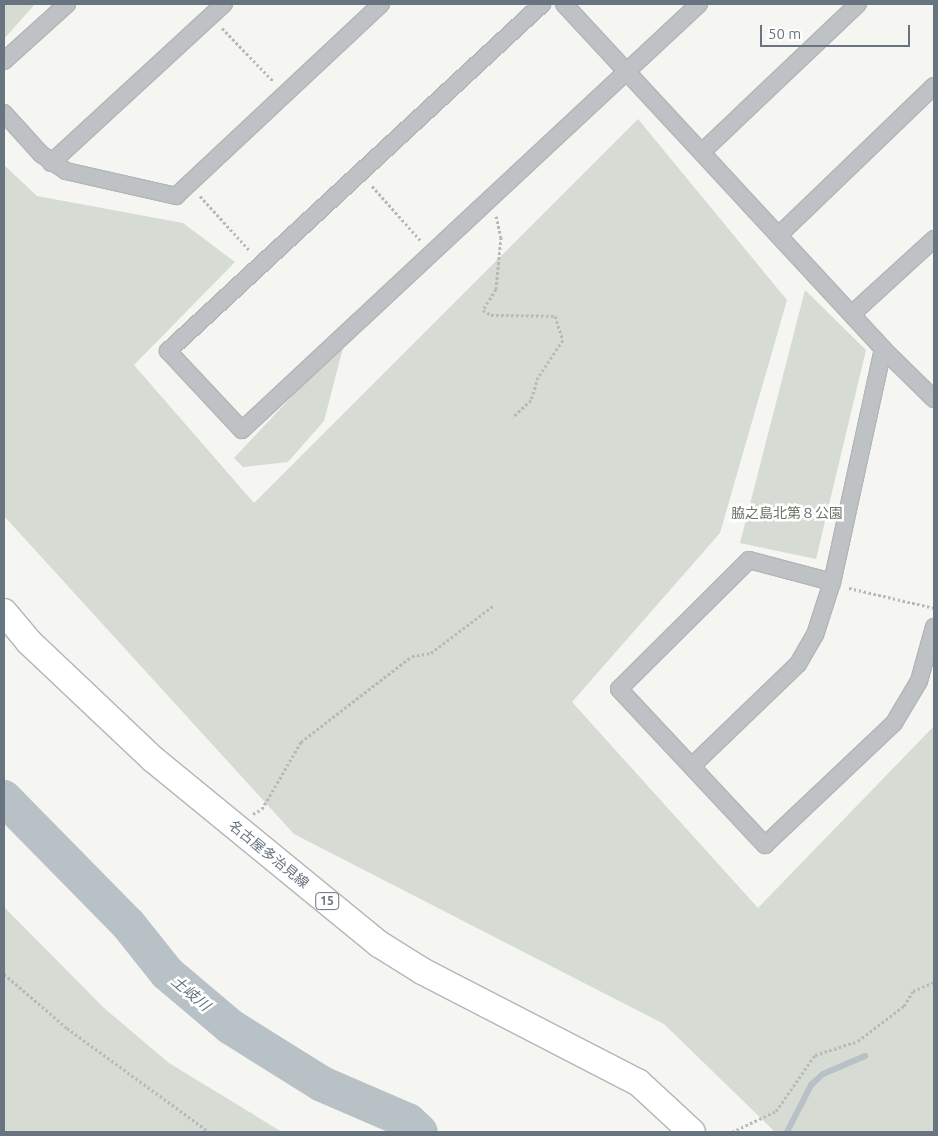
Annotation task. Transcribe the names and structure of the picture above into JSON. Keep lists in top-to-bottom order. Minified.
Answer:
{"streets":{"main road":["名古屋多治見線","15"]},"water":["土岐川"],"parks":["脇之島北第８公園"],"scale_bar":"50 m"}
